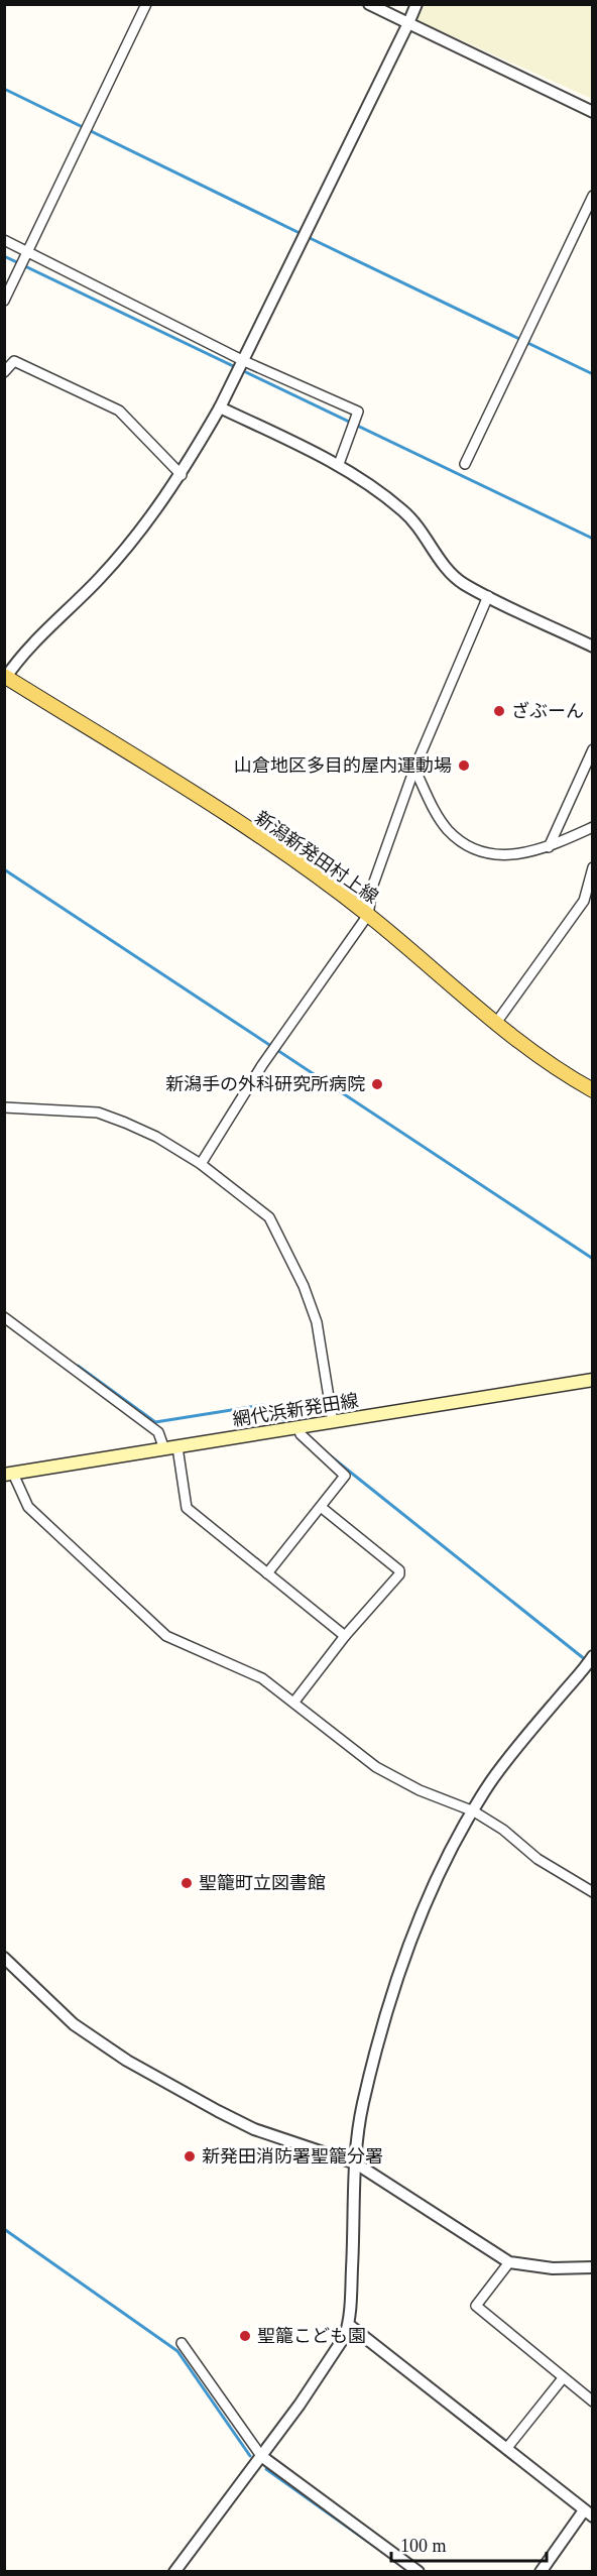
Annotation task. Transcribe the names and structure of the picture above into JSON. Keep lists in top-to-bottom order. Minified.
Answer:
{"streets":{"main road":["新潟新発田村上線","網代浜新発田線"]},"places":["ざぶーん","山倉地区多目的屋内運動場","新潟手の外科研究所病院","聖籠町立図書館","新発田消防署聖籠分署","聖籠こども園"],"scale_bar":"100 m"}
